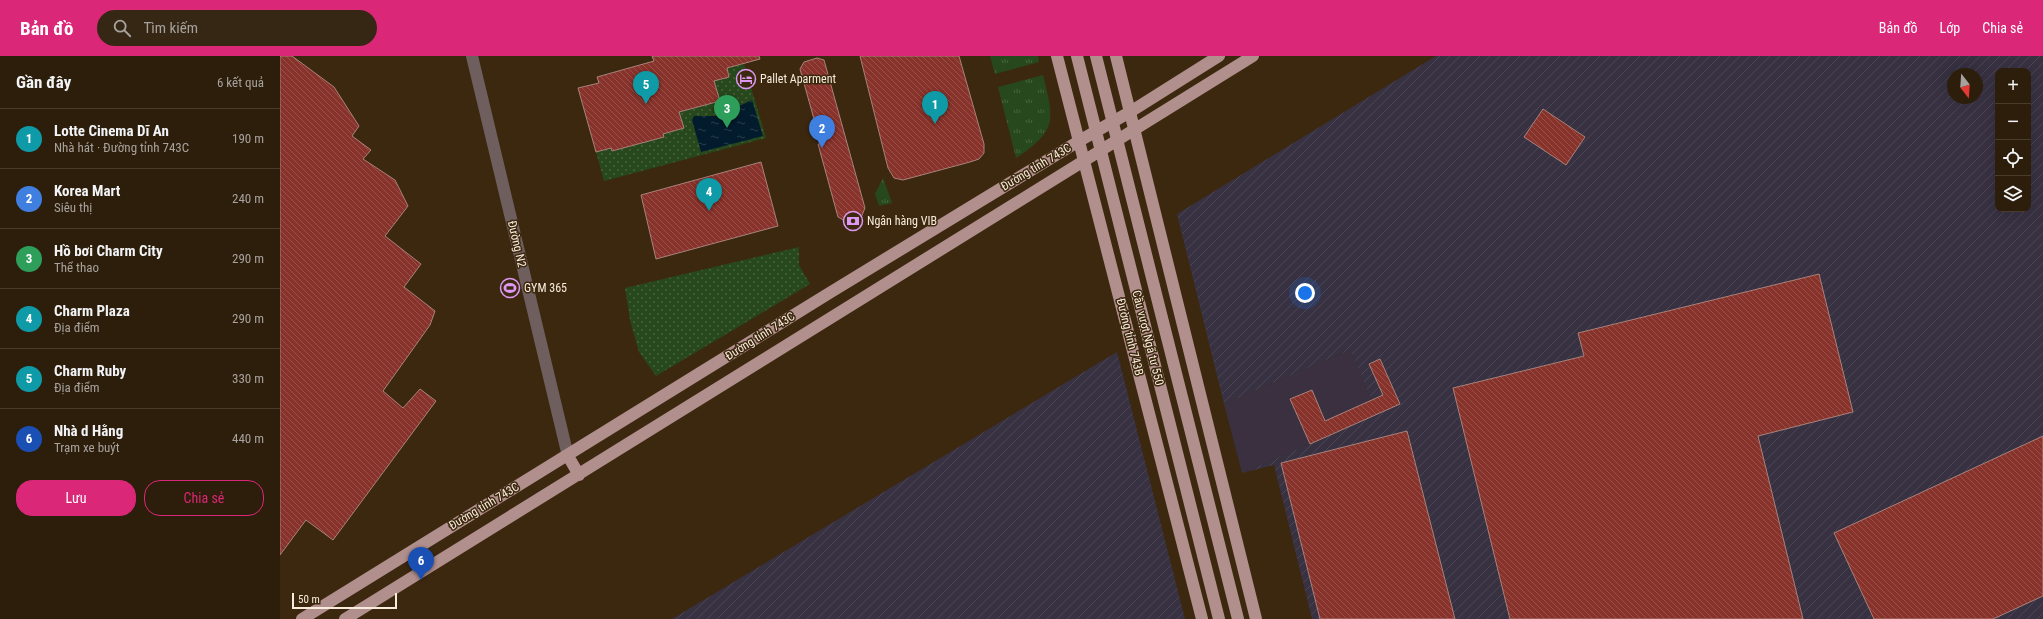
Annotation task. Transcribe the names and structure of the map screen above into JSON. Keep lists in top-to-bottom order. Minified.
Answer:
{"streets":{"main road":["Đường tỉnh 743C","Đường tỉnh 743B","Cầu vượt Ngã tư 550"],"street":["Đường N2"]},"crossings":[["Đường tỉnh 743C","Đường N2"],["Đường tỉnh 743C","Đường tỉnh 743B"]],"places":{"hotel":["Pallet Aparment"],"bank":["Ngân hàng VIB"],"sports":["GYM 365"]},"scale_bar":"50 m","north":"bottom","page":{"header":"Bản đồ","search":"Tìm kiếm","nav":["Bản đồ","Lớp","Chia sẻ"],"heading":["Gần đây","6 kết quả"],"map_buttons":["+","−"],"pins":["5","1","3","2","4","6"],"list":[{"mark":"1","name":"Lotte Cinema Dĩ An","note":"Nhà hát · Đường tỉnh 743C","value":"190 m"},{"mark":"2","name":"Korea Mart","note":"Siêu thị","value":"240 m"},{"mark":"3","name":"Hồ bơi Charm City","note":"Thể thao","value":"290 m"},{"mark":"4","name":"Charm Plaza","note":"Địa điểm","value":"290 m"},{"mark":"5","name":"Charm Ruby","note":"Địa điểm","value":"330 m"},{"mark":"6","name":"Nhà d Hằng","note":"Trạm xe buýt","value":"440 m"}],"buttons":["Lưu","Chia sẻ"],"scale":"50 m"}}
